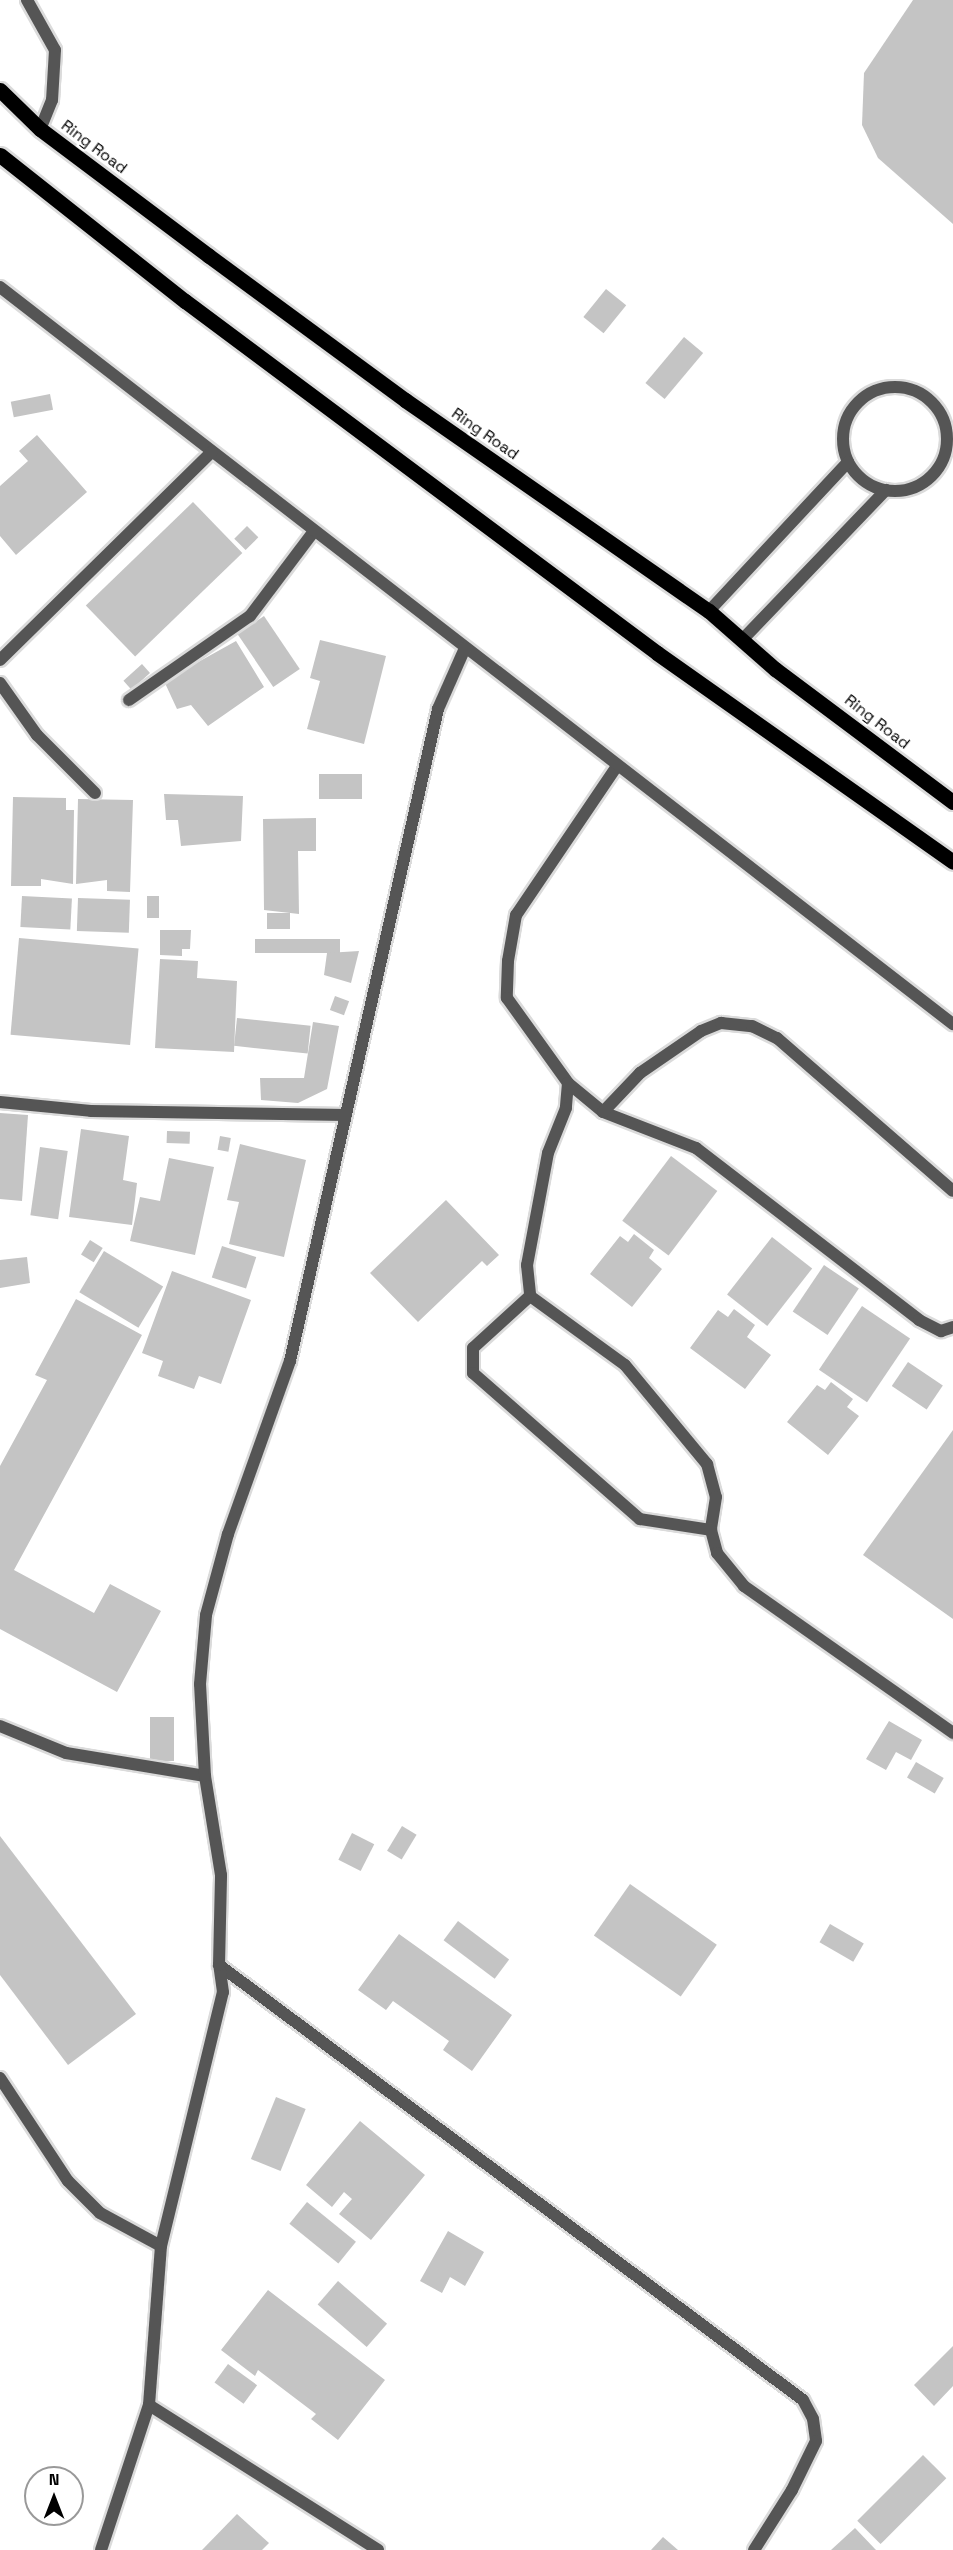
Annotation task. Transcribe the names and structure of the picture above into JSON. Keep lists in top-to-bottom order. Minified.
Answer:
{"streets":{"main road":["Ring Road"]},"north":"top"}
